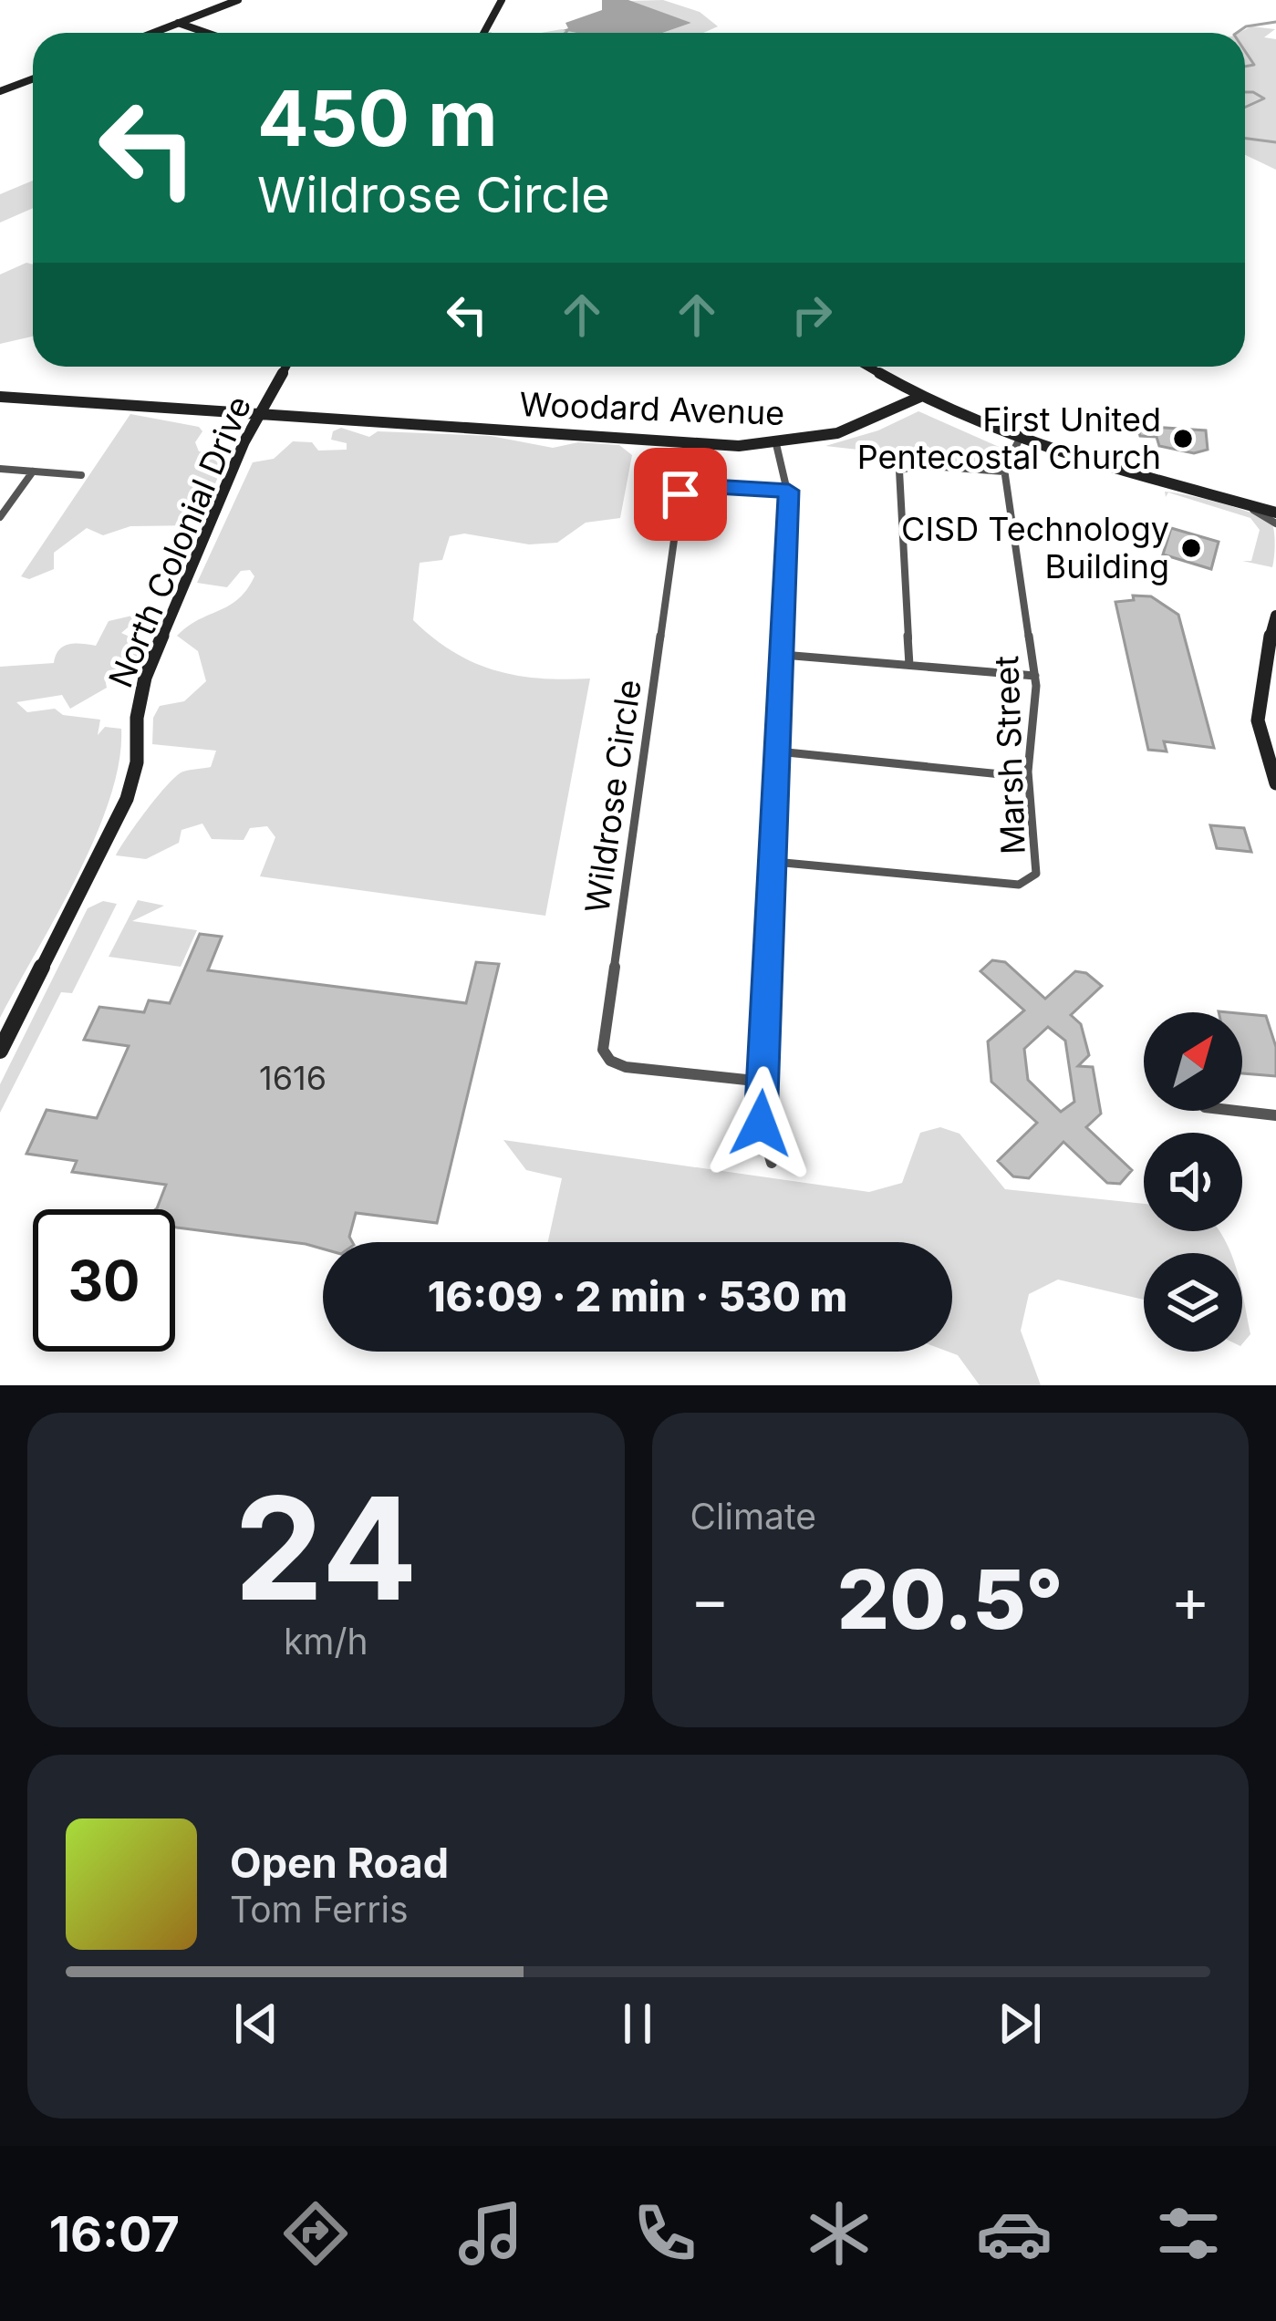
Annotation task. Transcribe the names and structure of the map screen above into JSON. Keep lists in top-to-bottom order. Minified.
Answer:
{"streets":{"street":["Woodard Avenue","North Colonial Drive","Marsh Street","Wildrose Circle"]},"crossings":[["Woodard Avenue","North Colonial Drive"]],"places":["First United Pentecostal Church","CISD Technology Building"],"house_numbers":["1616"],"north":"top right","page":{"turn":["450 m","Wildrose Circle"],"limit":"30","trip":"16:09 · 2 min · 530 m","tile":[["24","km/h"],"Climate"],"heat":["−","20.5°","+"],"song":["Open Road","Tom Ferris"],"tabs":"16:07"}}
